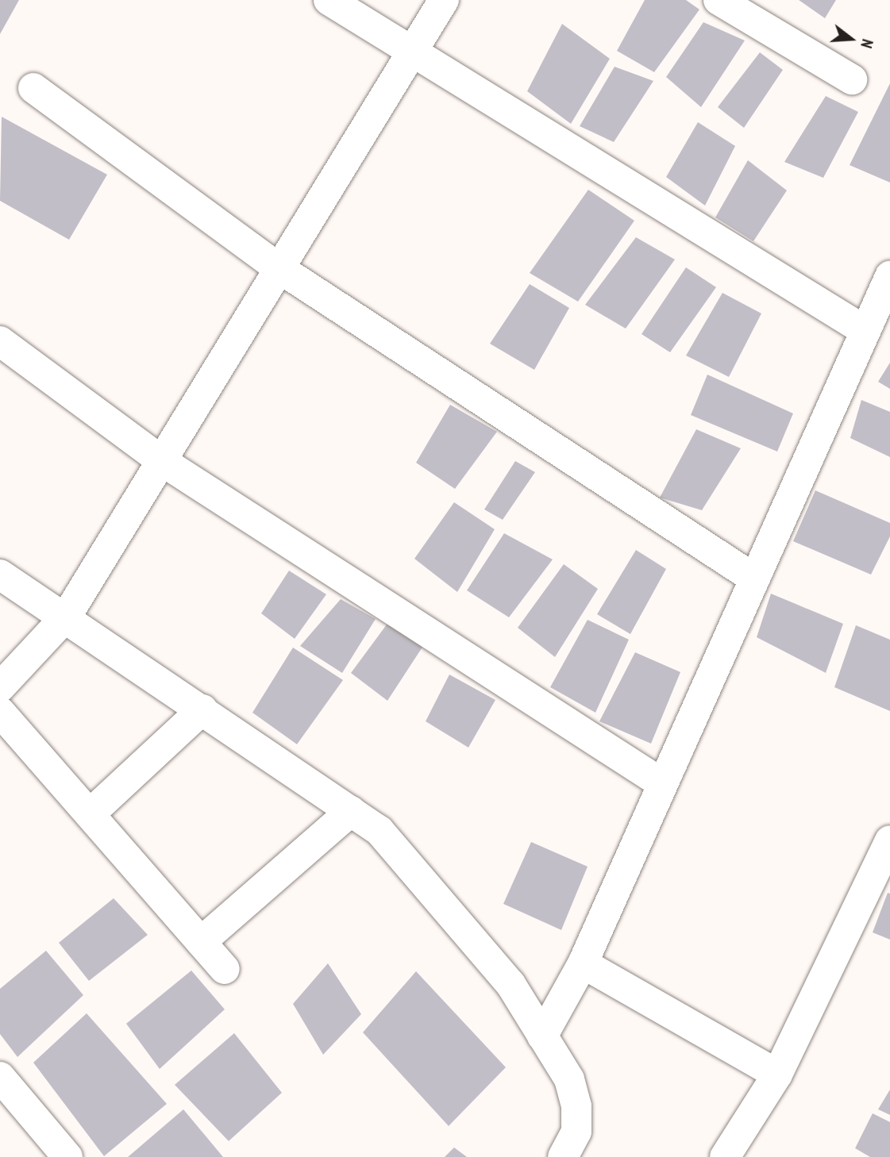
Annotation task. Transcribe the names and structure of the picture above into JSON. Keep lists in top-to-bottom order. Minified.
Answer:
{"north":"right"}
